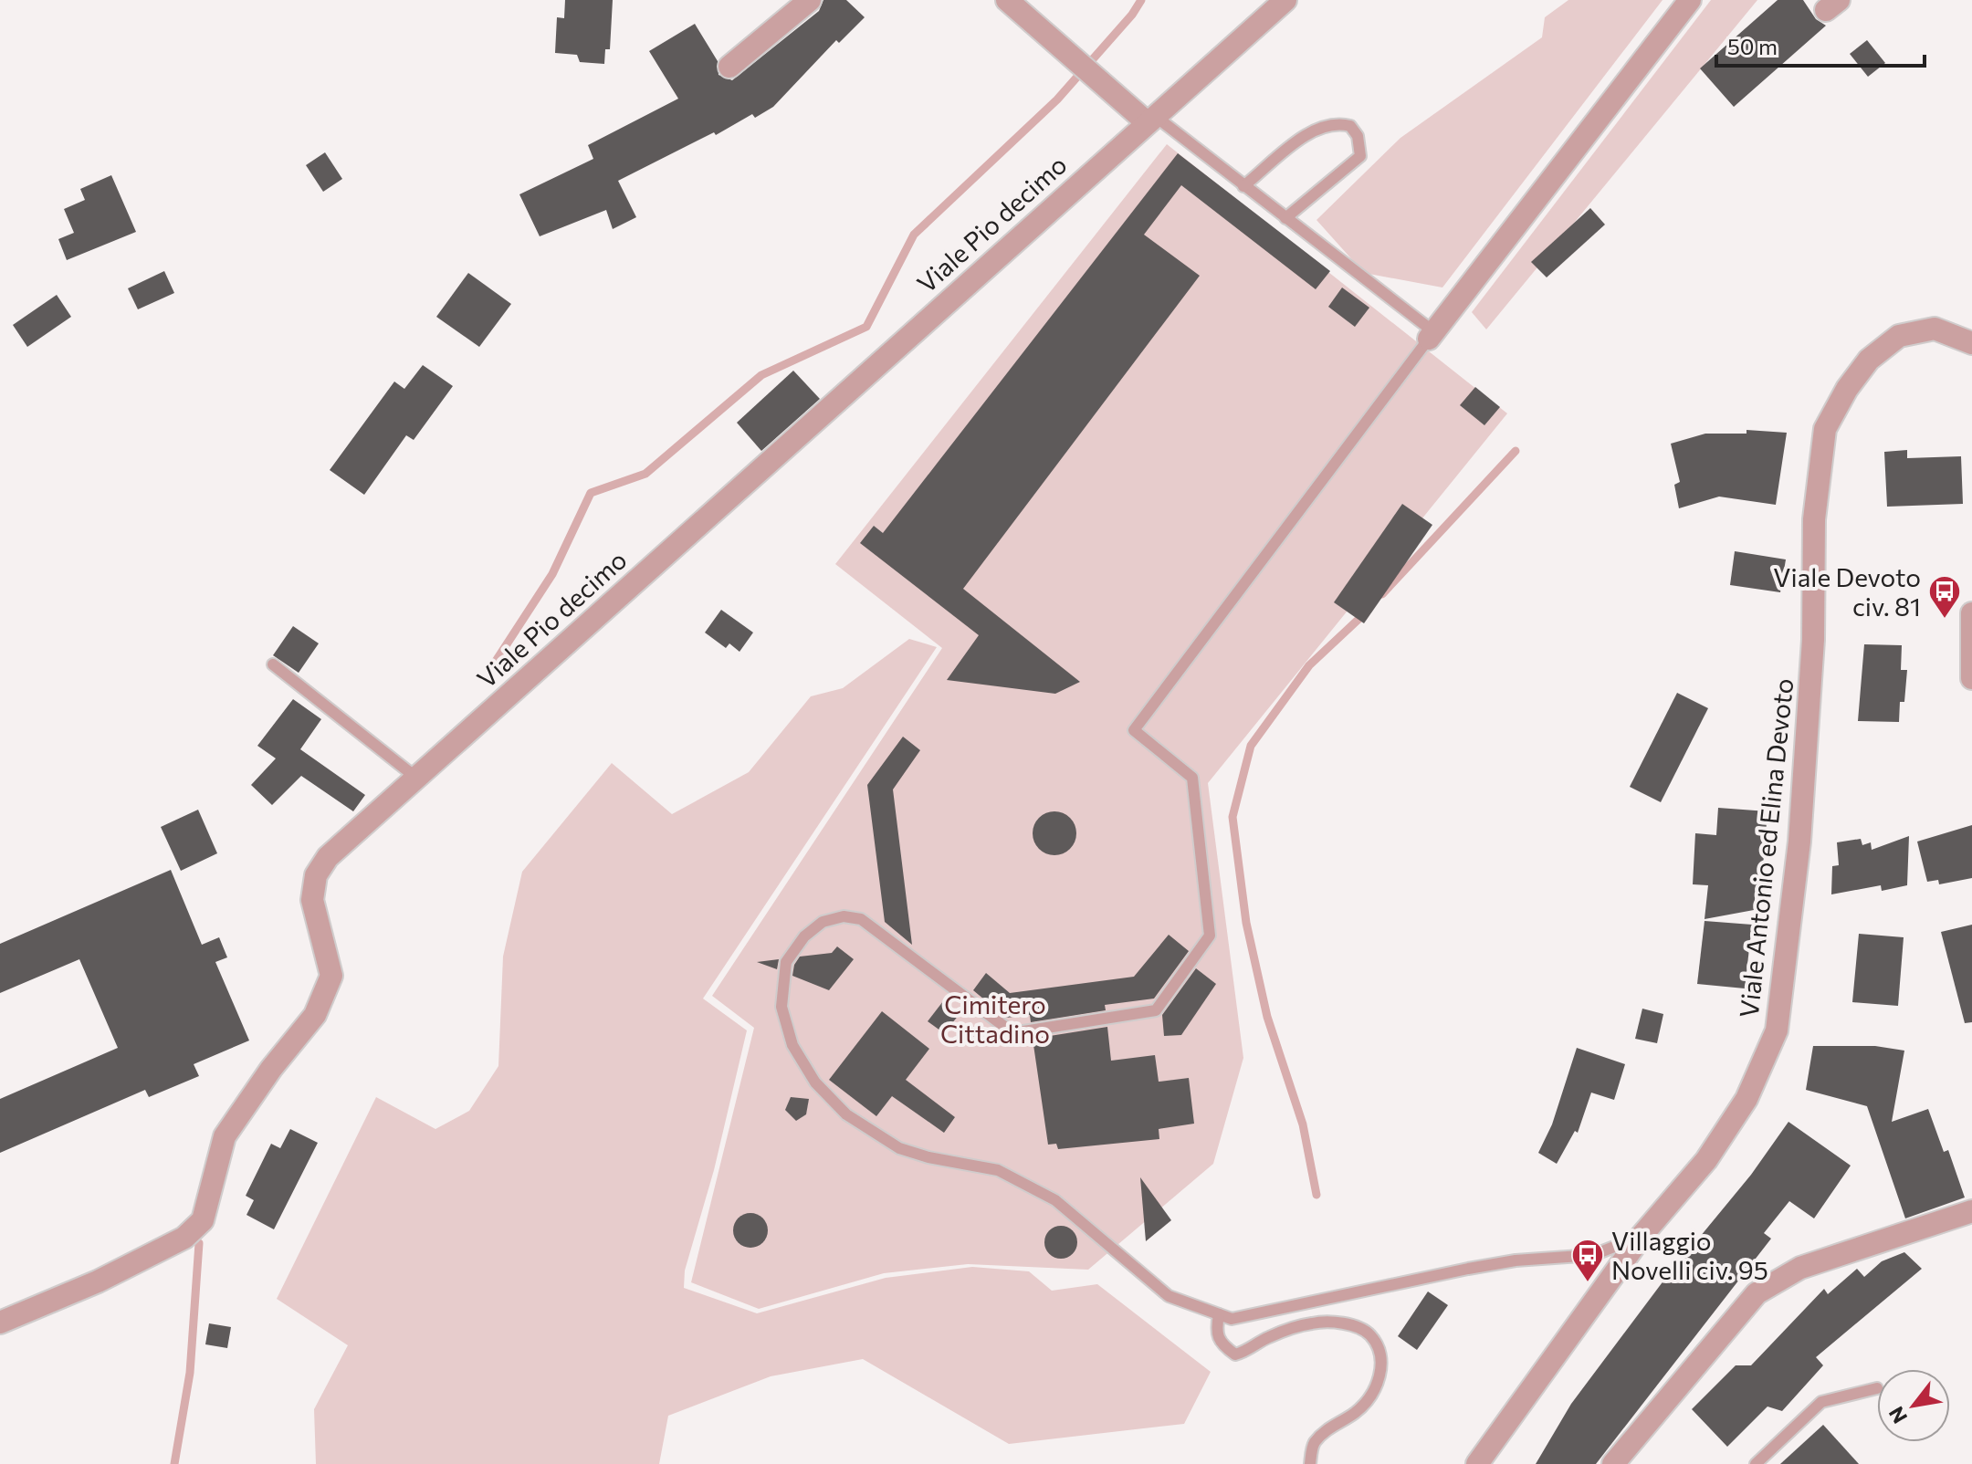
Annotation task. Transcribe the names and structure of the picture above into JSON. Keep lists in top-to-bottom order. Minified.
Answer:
{"streets":{"street":["Viale Pio decimo","Viale Antonio ed Elina Devoto"]},"parks":["Cimitero Cittadino"],"places":{"bus stop":["Viale Devoto civ. 81","Villaggio Novelli civ. 95"]},"scale_bar":"50 m","north":"bottom left"}
